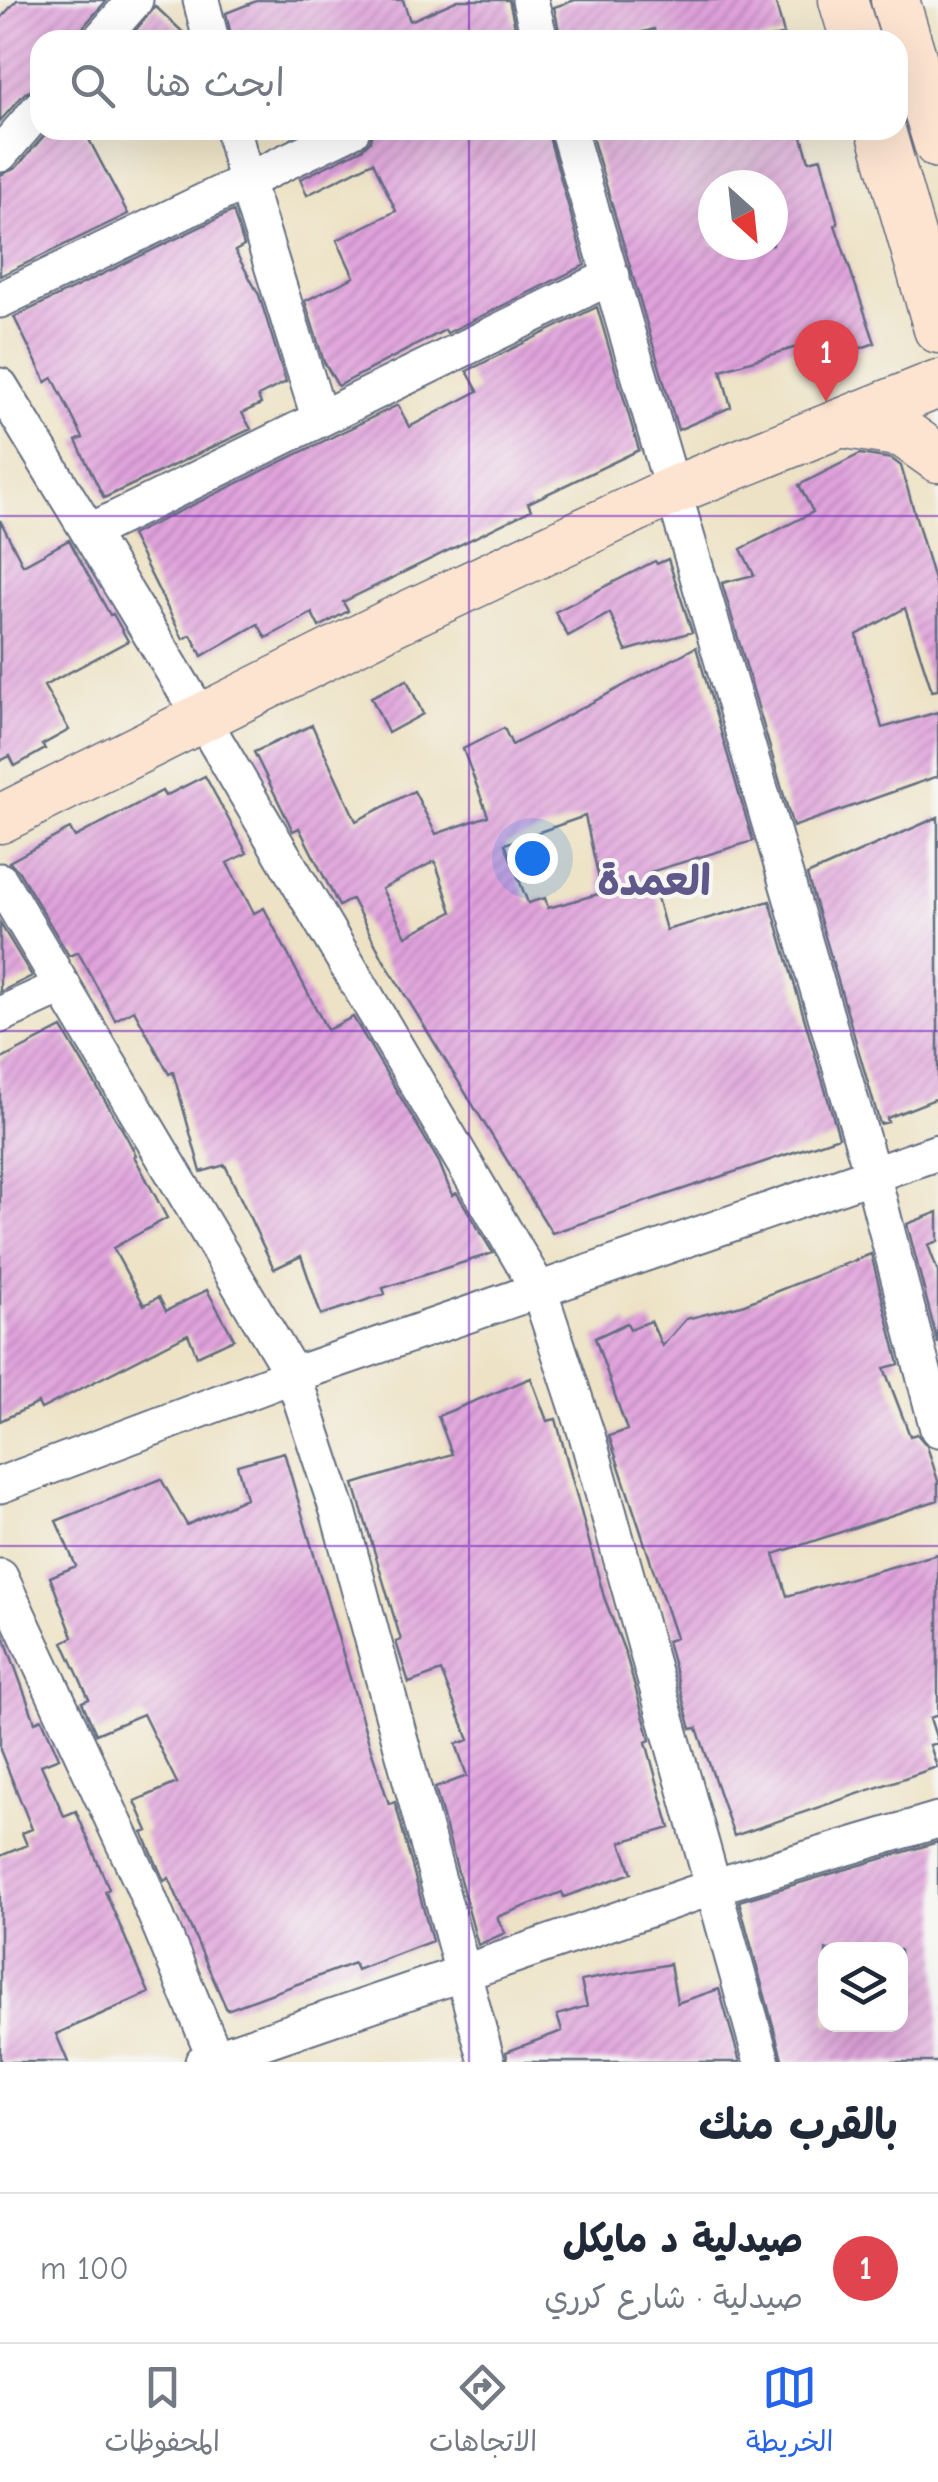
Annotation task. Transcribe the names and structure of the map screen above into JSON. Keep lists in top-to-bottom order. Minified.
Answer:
{"districts":["العمدة"],"north":"bottom right","page":{"search":"ابحث هنا","pins":"1","heading":"بالقرب منك","list":[{"mark":"1","name":"صيدلية د مايكل","note":"صيدلية · شارع كرري","value":"100 m"}],"nav":["الخريطة","الاتجاهات","المحفوظات"]}}
